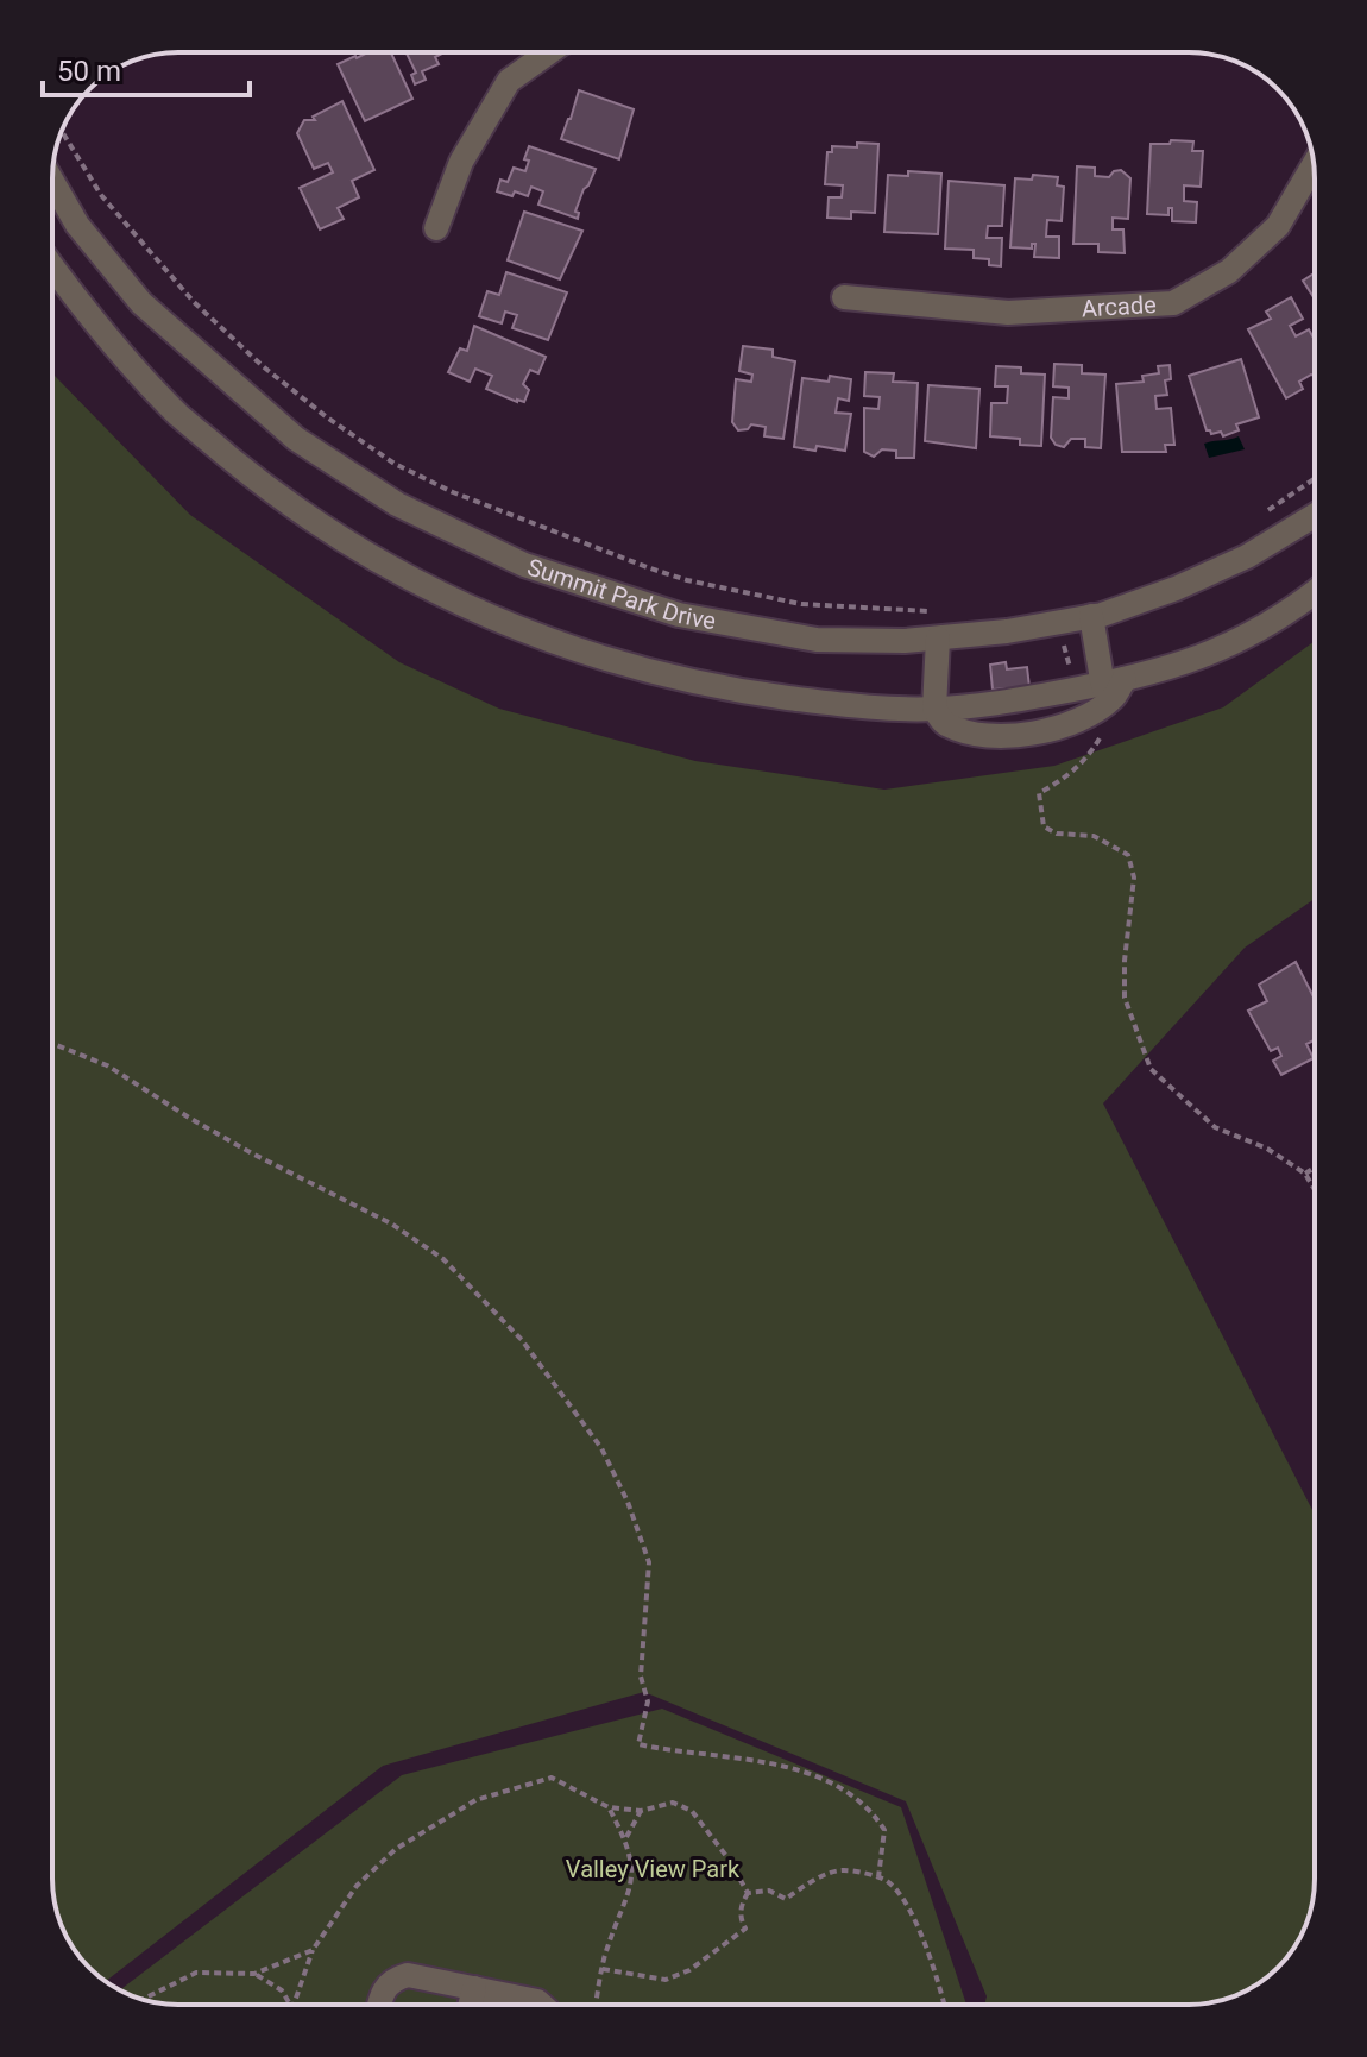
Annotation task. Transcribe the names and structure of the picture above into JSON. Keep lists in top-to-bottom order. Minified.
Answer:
{"streets":{"street":["Arcade","Summit Park Drive"]},"parks":["Valley View Park"],"scale_bar":"50 m"}
